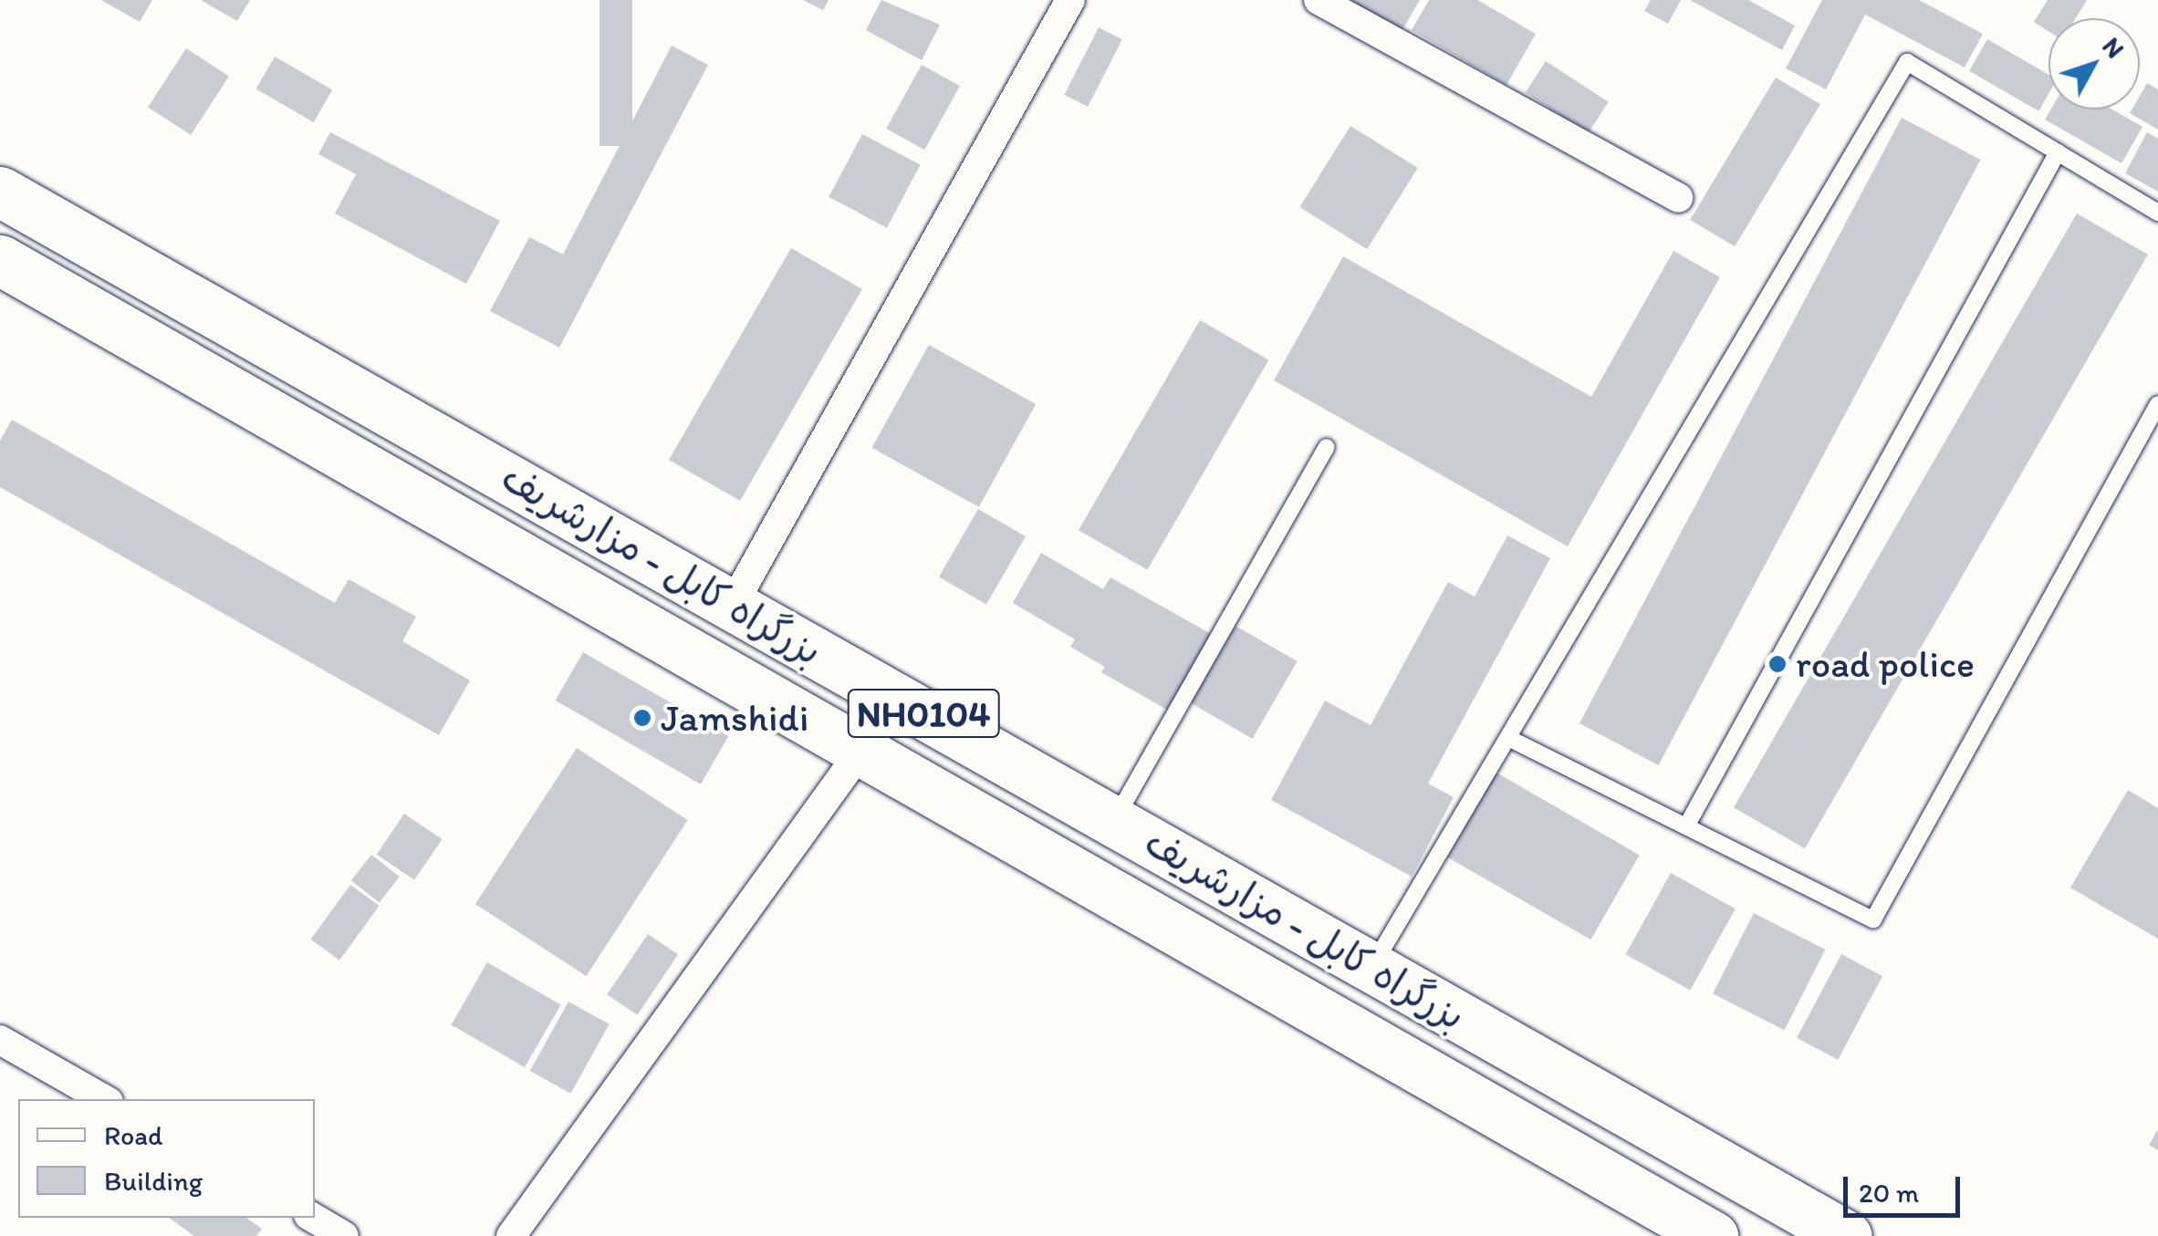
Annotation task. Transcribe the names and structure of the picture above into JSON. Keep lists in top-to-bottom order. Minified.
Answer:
{"streets":{"highway":["بزرگراه کابل - مزارشریف","NH0104"]},"places":["road police","Jamshidi"],"legend":["Road","Building"],"scale_bar":"20 m","north":"top right"}
